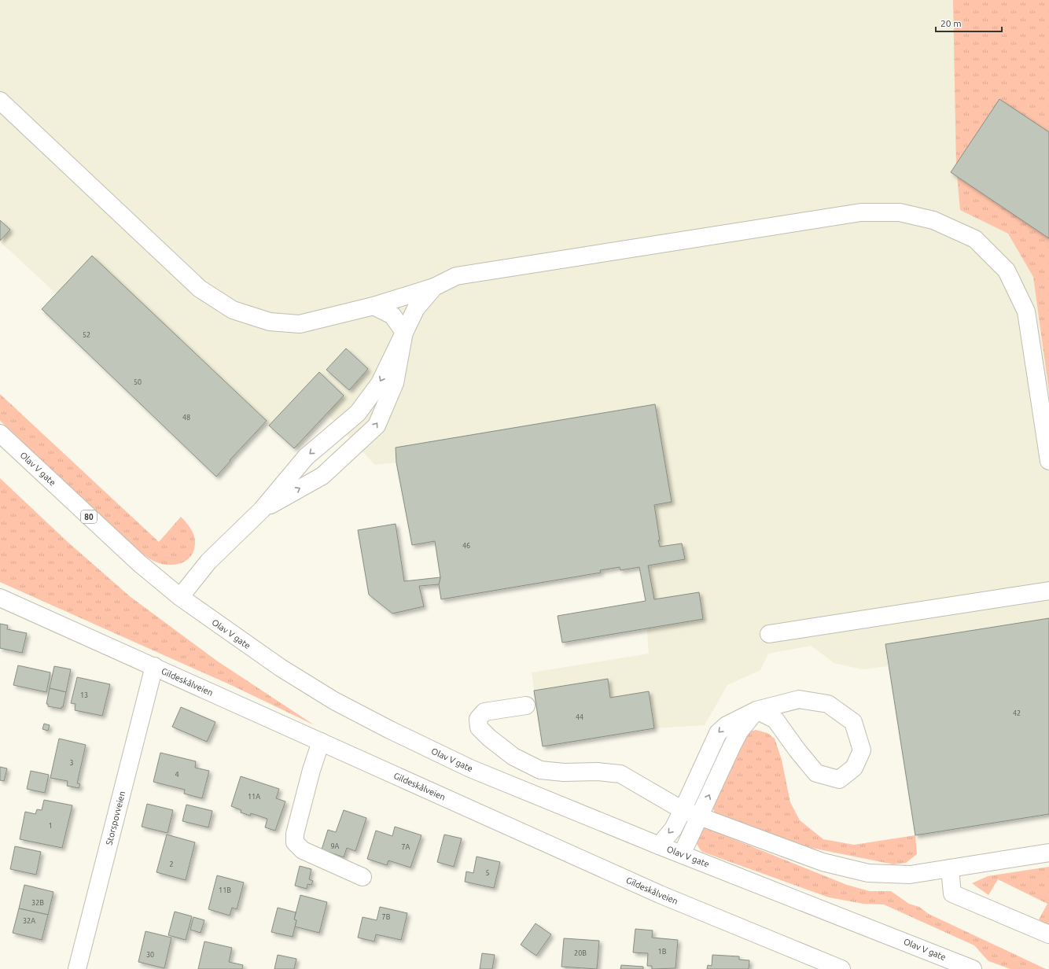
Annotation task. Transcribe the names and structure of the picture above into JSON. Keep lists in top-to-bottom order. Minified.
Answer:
{"streets":{"main road":["Olav V gate","80","Gildeskålveien","Storspovveien"]},"crossings":[["Gildeskålveien","Storspovveien"]],"house_numbers":["52","50","48","46","13","42","44","3","4","11A","1","9A","7A","2","5","11B","32B","7B","32A","1B","20B","30"],"scale_bar":"20 m"}
